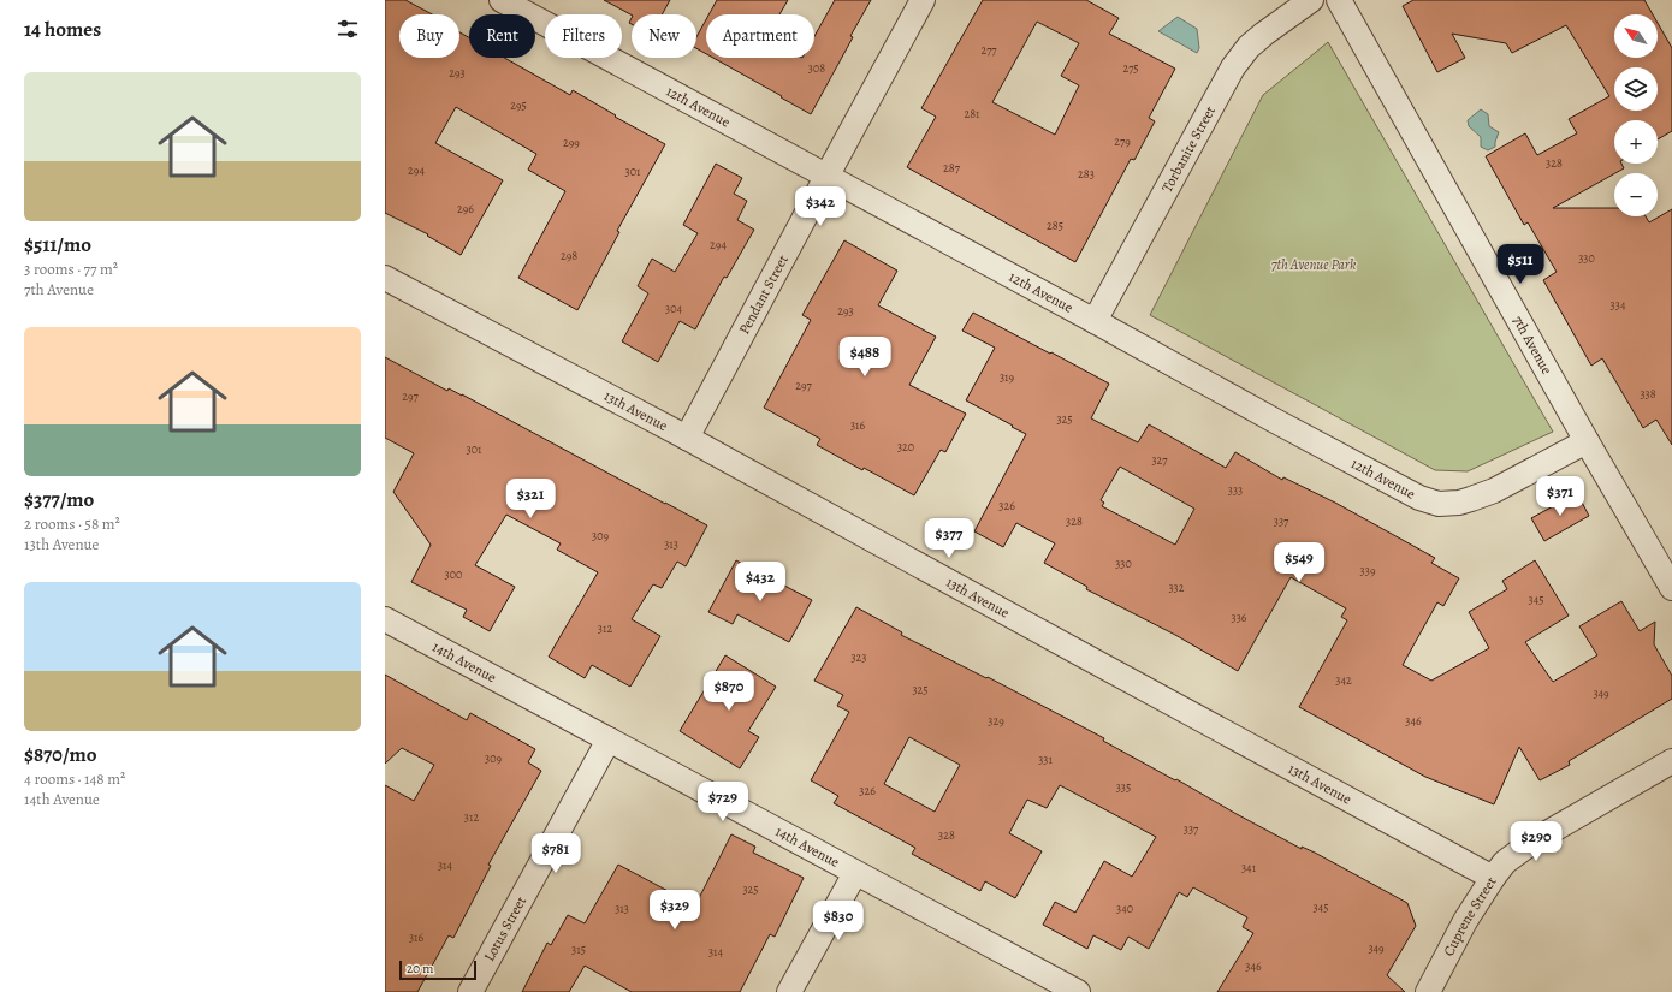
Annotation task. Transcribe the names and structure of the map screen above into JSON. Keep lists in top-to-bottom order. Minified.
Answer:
{"streets":{"street":["12th Avenue","Torbanite Street","Pendant Street","7th Avenue","13th Avenue","14th Avenue","Cuprene Street","Lotus Street"]},"crossings":[["12th Avenue","Torbanite Street"],["12th Avenue","Pendant Street"],["12th Avenue","7th Avenue"],["Pendant Street","13th Avenue"],["13th Avenue","Cuprene Street"],["14th Avenue","Lotus Street"]],"parks":["7th Avenue Park"],"house_numbers":["277","308","275","293","295","281","279","299","328","287","294","301","283","296","285","294","298","330","334","304","293","319","297","338","297","325","316","320","301","327","333","326","328","337","309","313","330","339","300","332","345","336","312","323","342","325","349","329","346","309","331","335","326","312","337","328","314","341","325","345","313","340","316","349","315","314","346"],"scale_bar":"20 m","north":"top left","page":{"heading":"14 homes","map_buttons":["+","−"],"chip":["Buy","Rent","Filters","New","Apartment"],"list":[{"name":"$511/mo","note":"3 rooms · 77 m² · 7th Avenue"},{"name":"$377/mo","note":"2 rooms · 58 m² · 13th Avenue"},{"name":"$870/mo","note":"4 rooms · 148 m² · 14th Avenue"}],"price":["$342","$511","$488","$371","$321","$377","$549","$432","$870","$729","$290","$781","$329","$830"],"scale":"20 m"}}
